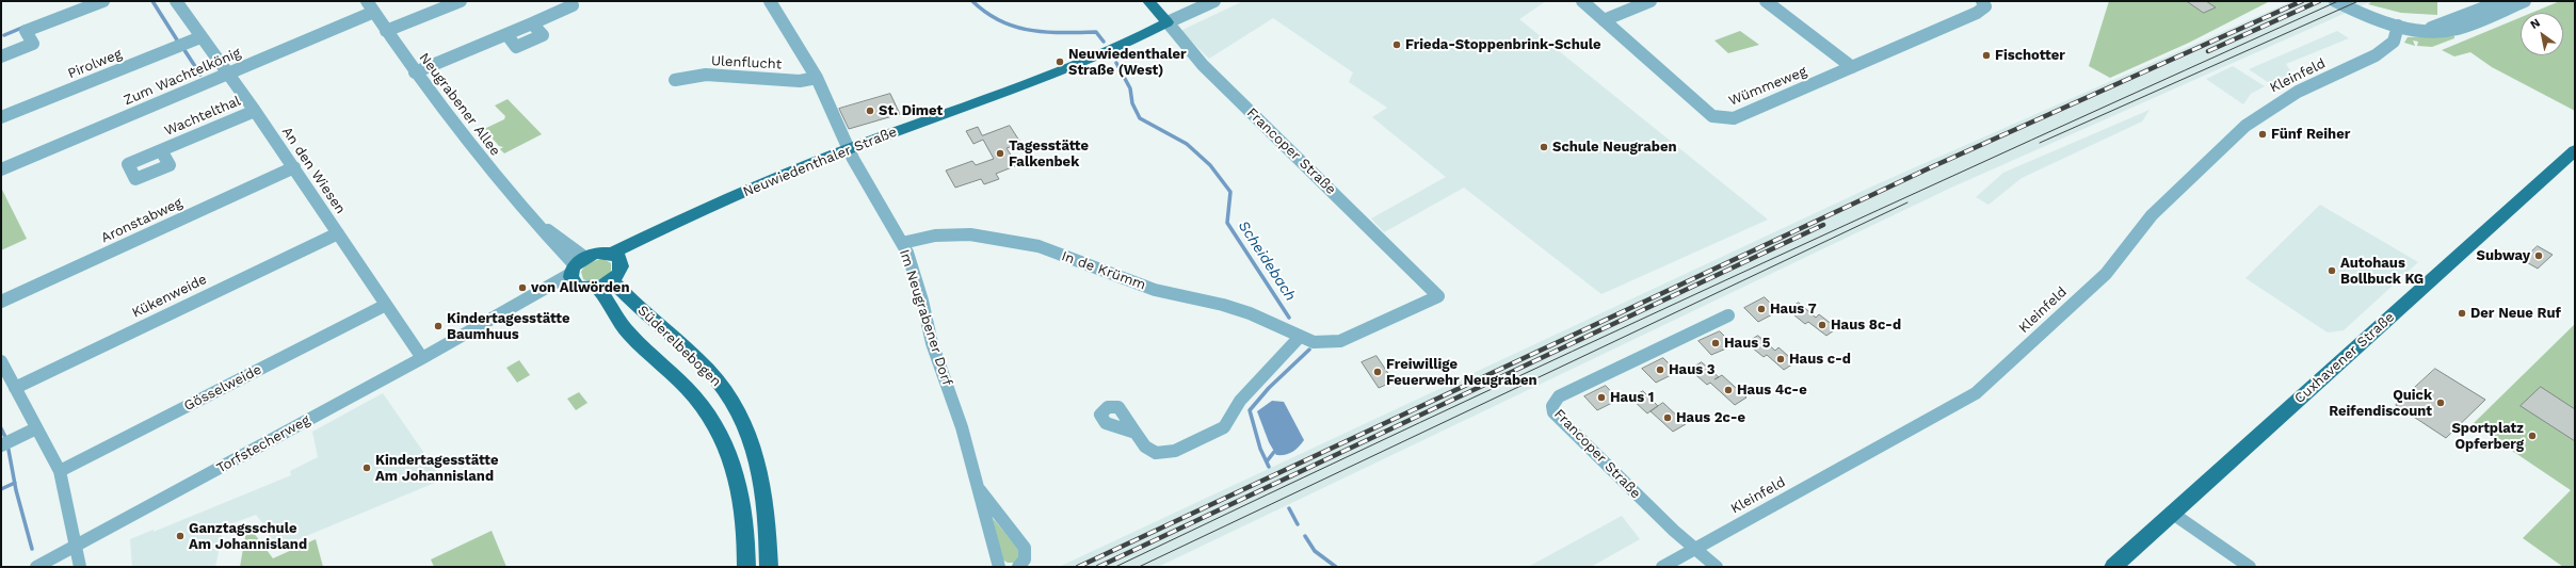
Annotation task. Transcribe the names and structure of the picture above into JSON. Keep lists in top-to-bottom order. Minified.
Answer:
{"streets":{"main road":["Francoper Straße","Neuwiedenthaler Straße","Süderelbebogen","Cuxhavener Straße"],"street":["Ulenflucht","Pirolweg","Kleinfeld","Zum Wachtelkönig","Wümmeweg","Neugrabener Allee","Wachtelthal","An den Wiesen","Aronstabweg","In de Krümm","Kükenweide","Im Neugrabener Dorf","Gösselweide","Torfstecherweg"]},"crossings":[["Ulenflucht","Im Neugrabener Dorf"],["Pirolweg","An den Wiesen"],["Kleinfeld","Francoper Straße"],["Zum Wachtelkönig","Neugrabener Allee"],["Zum Wachtelkönig","An den Wiesen"],["Neugrabener Allee","Torfstecherweg"],["Wachtelthal","An den Wiesen"],["Francoper Straße","Neuwiedenthaler Straße"],["Francoper Straße","In de Krümm"],["Neuwiedenthaler Straße","Im Neugrabener Dorf"],["An den Wiesen","Aronstabweg"],["An den Wiesen","Kükenweide"],["An den Wiesen","Gösselweide"],["An den Wiesen","Torfstecherweg"],["In de Krümm","Im Neugrabener Dorf"]],"water":["Scheidebach"],"places":["Frieda-Stoppenbrink-Schule","Fischotter","Neuwiedenthaler Straße (West)","St. Dimet","Fünf Reiher","Schule Neugraben","Tagesstätte Falkenbek","Subway","Autohaus Bollbuck KG","von Allwörden","Haus 7","Der Neue Ruf","Haus 8c-d","Kindertagesstätte Baumhuus","Haus 5","Haus c-d","Haus 3","Freiwillige Feuerwehr Neugraben","Haus 4c-e","Haus 1","Quick Reifendiscount","Haus 2c-e","Sportplatz Opferberg","Kindertagesstätte Am Johannisland","Ganztagsschule Am Johannisland"],"north":"top left"}
